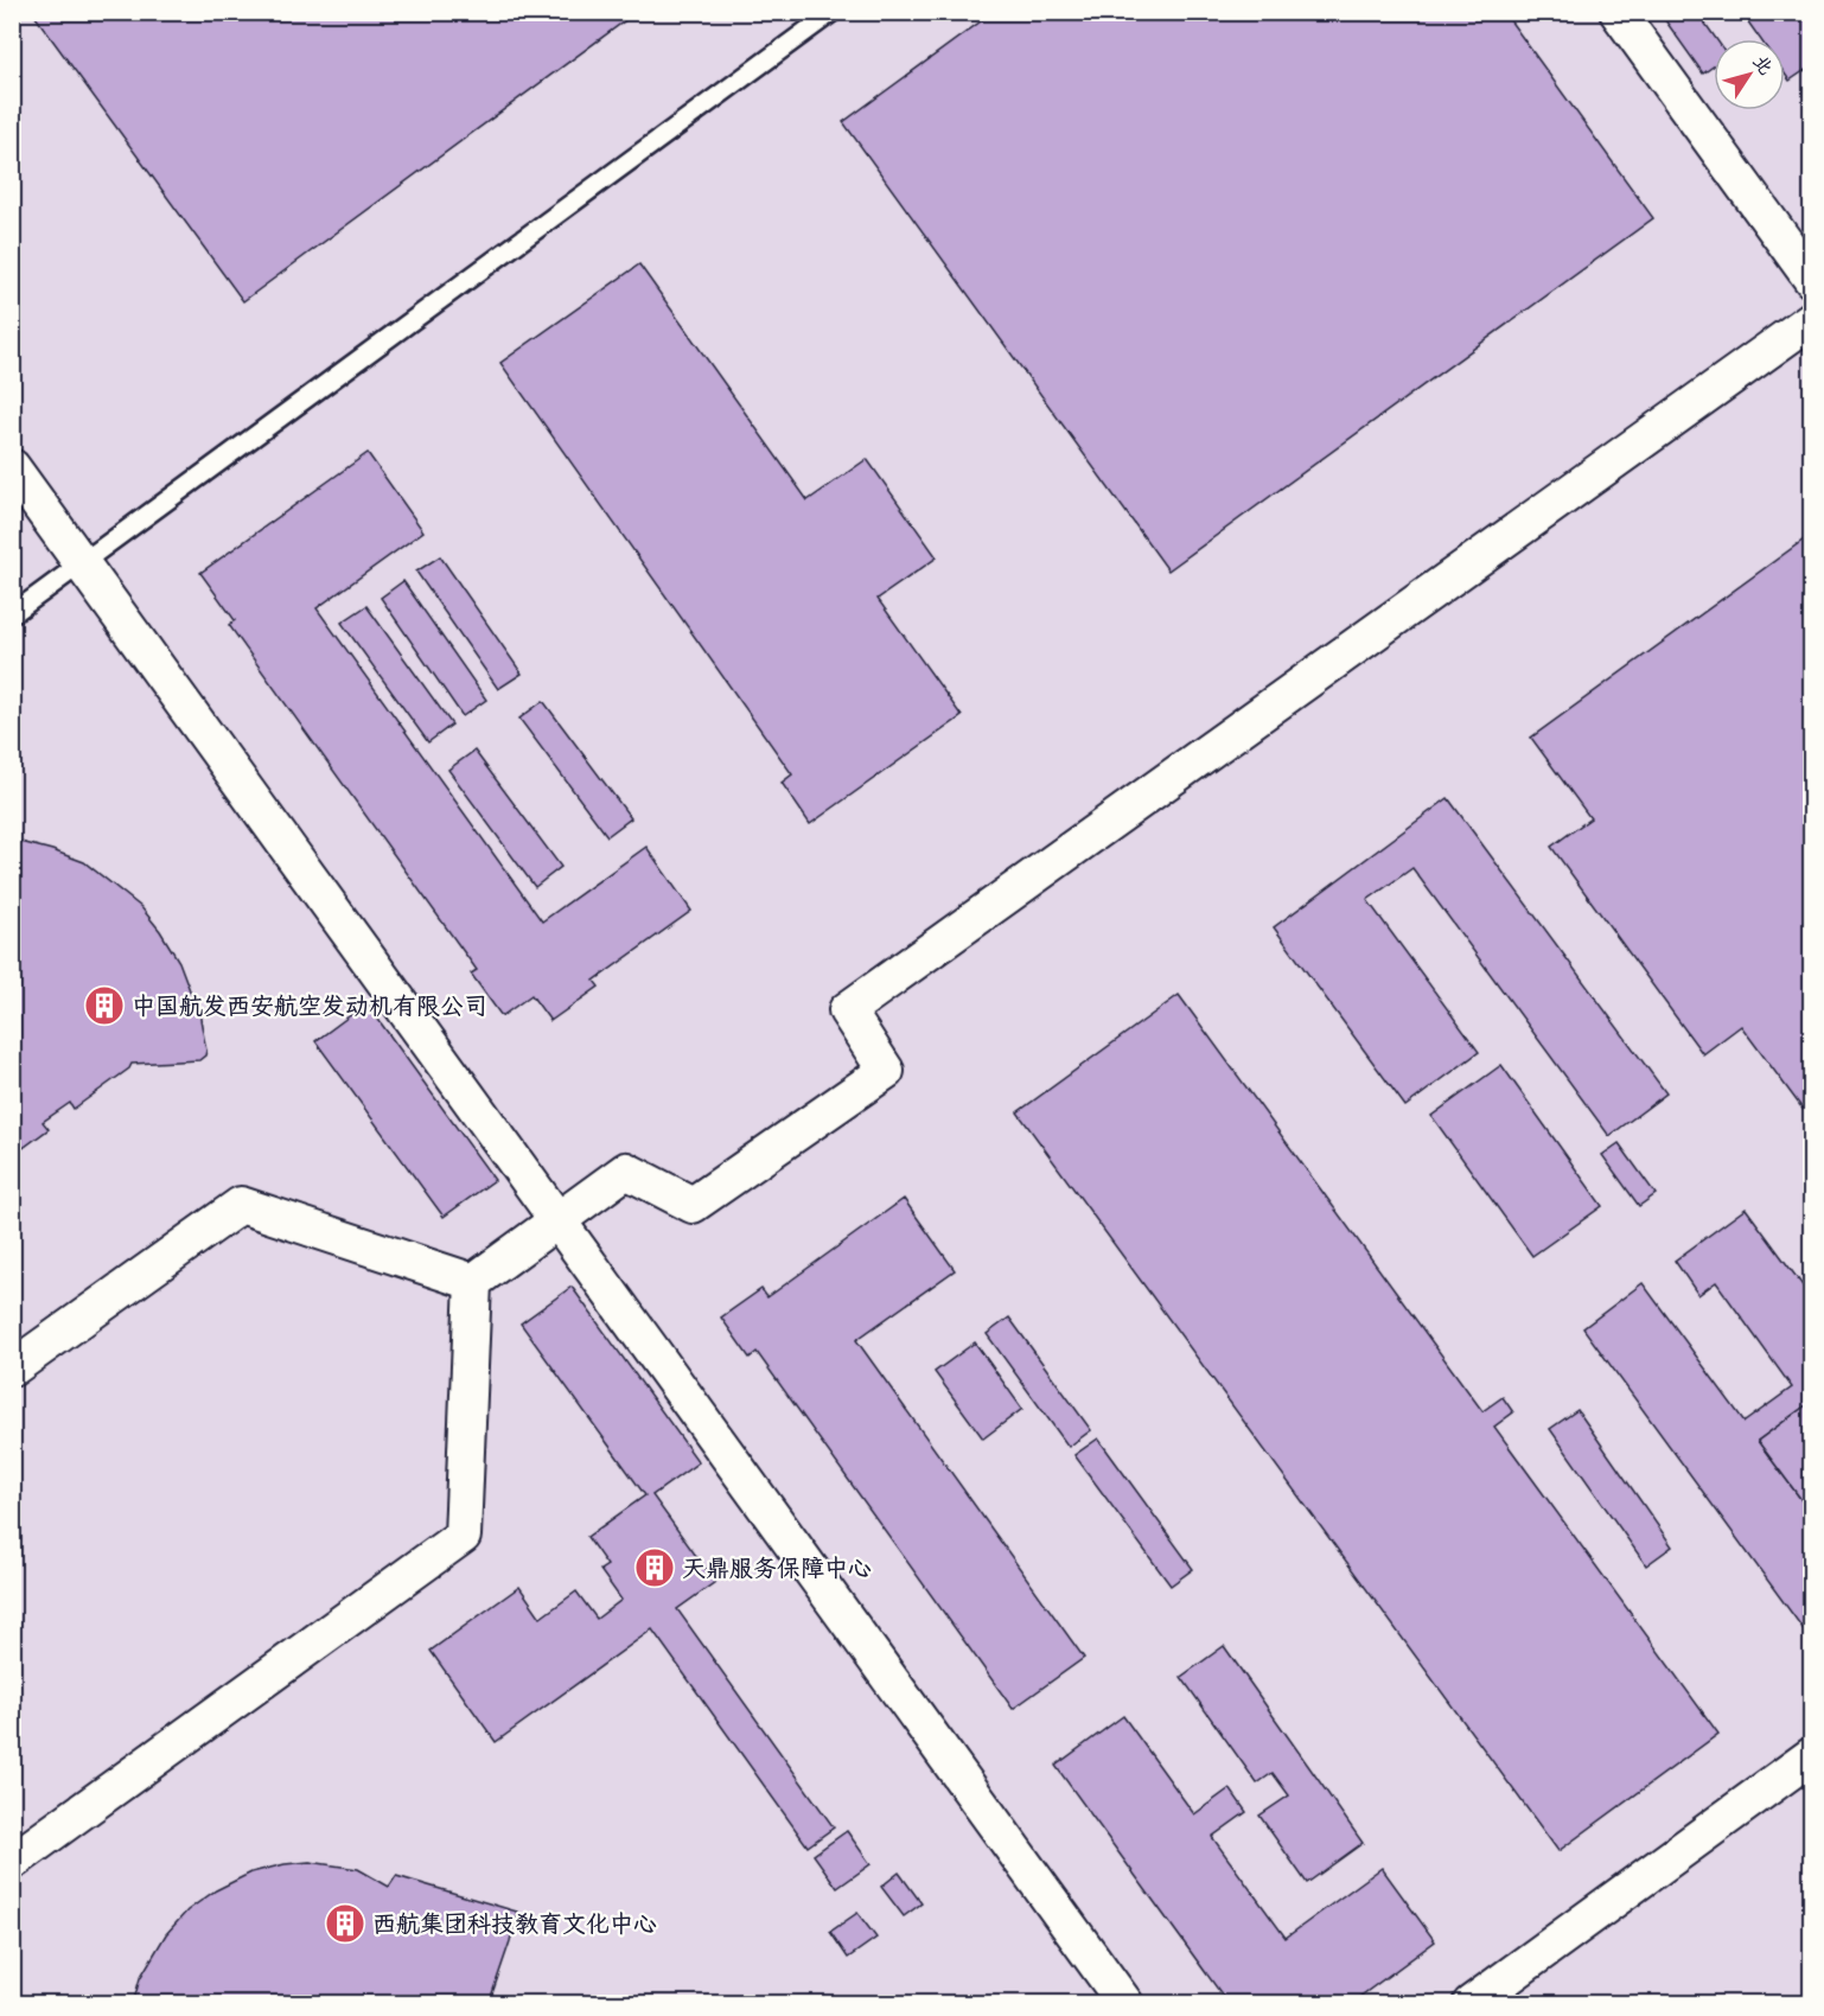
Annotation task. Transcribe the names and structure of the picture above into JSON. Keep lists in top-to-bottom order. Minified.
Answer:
{"places":{"building":["中国航发西安航空发动机有限公司","天鼎服务保障中心","西航集团科技教育文化中心"]},"north":"top right"}
